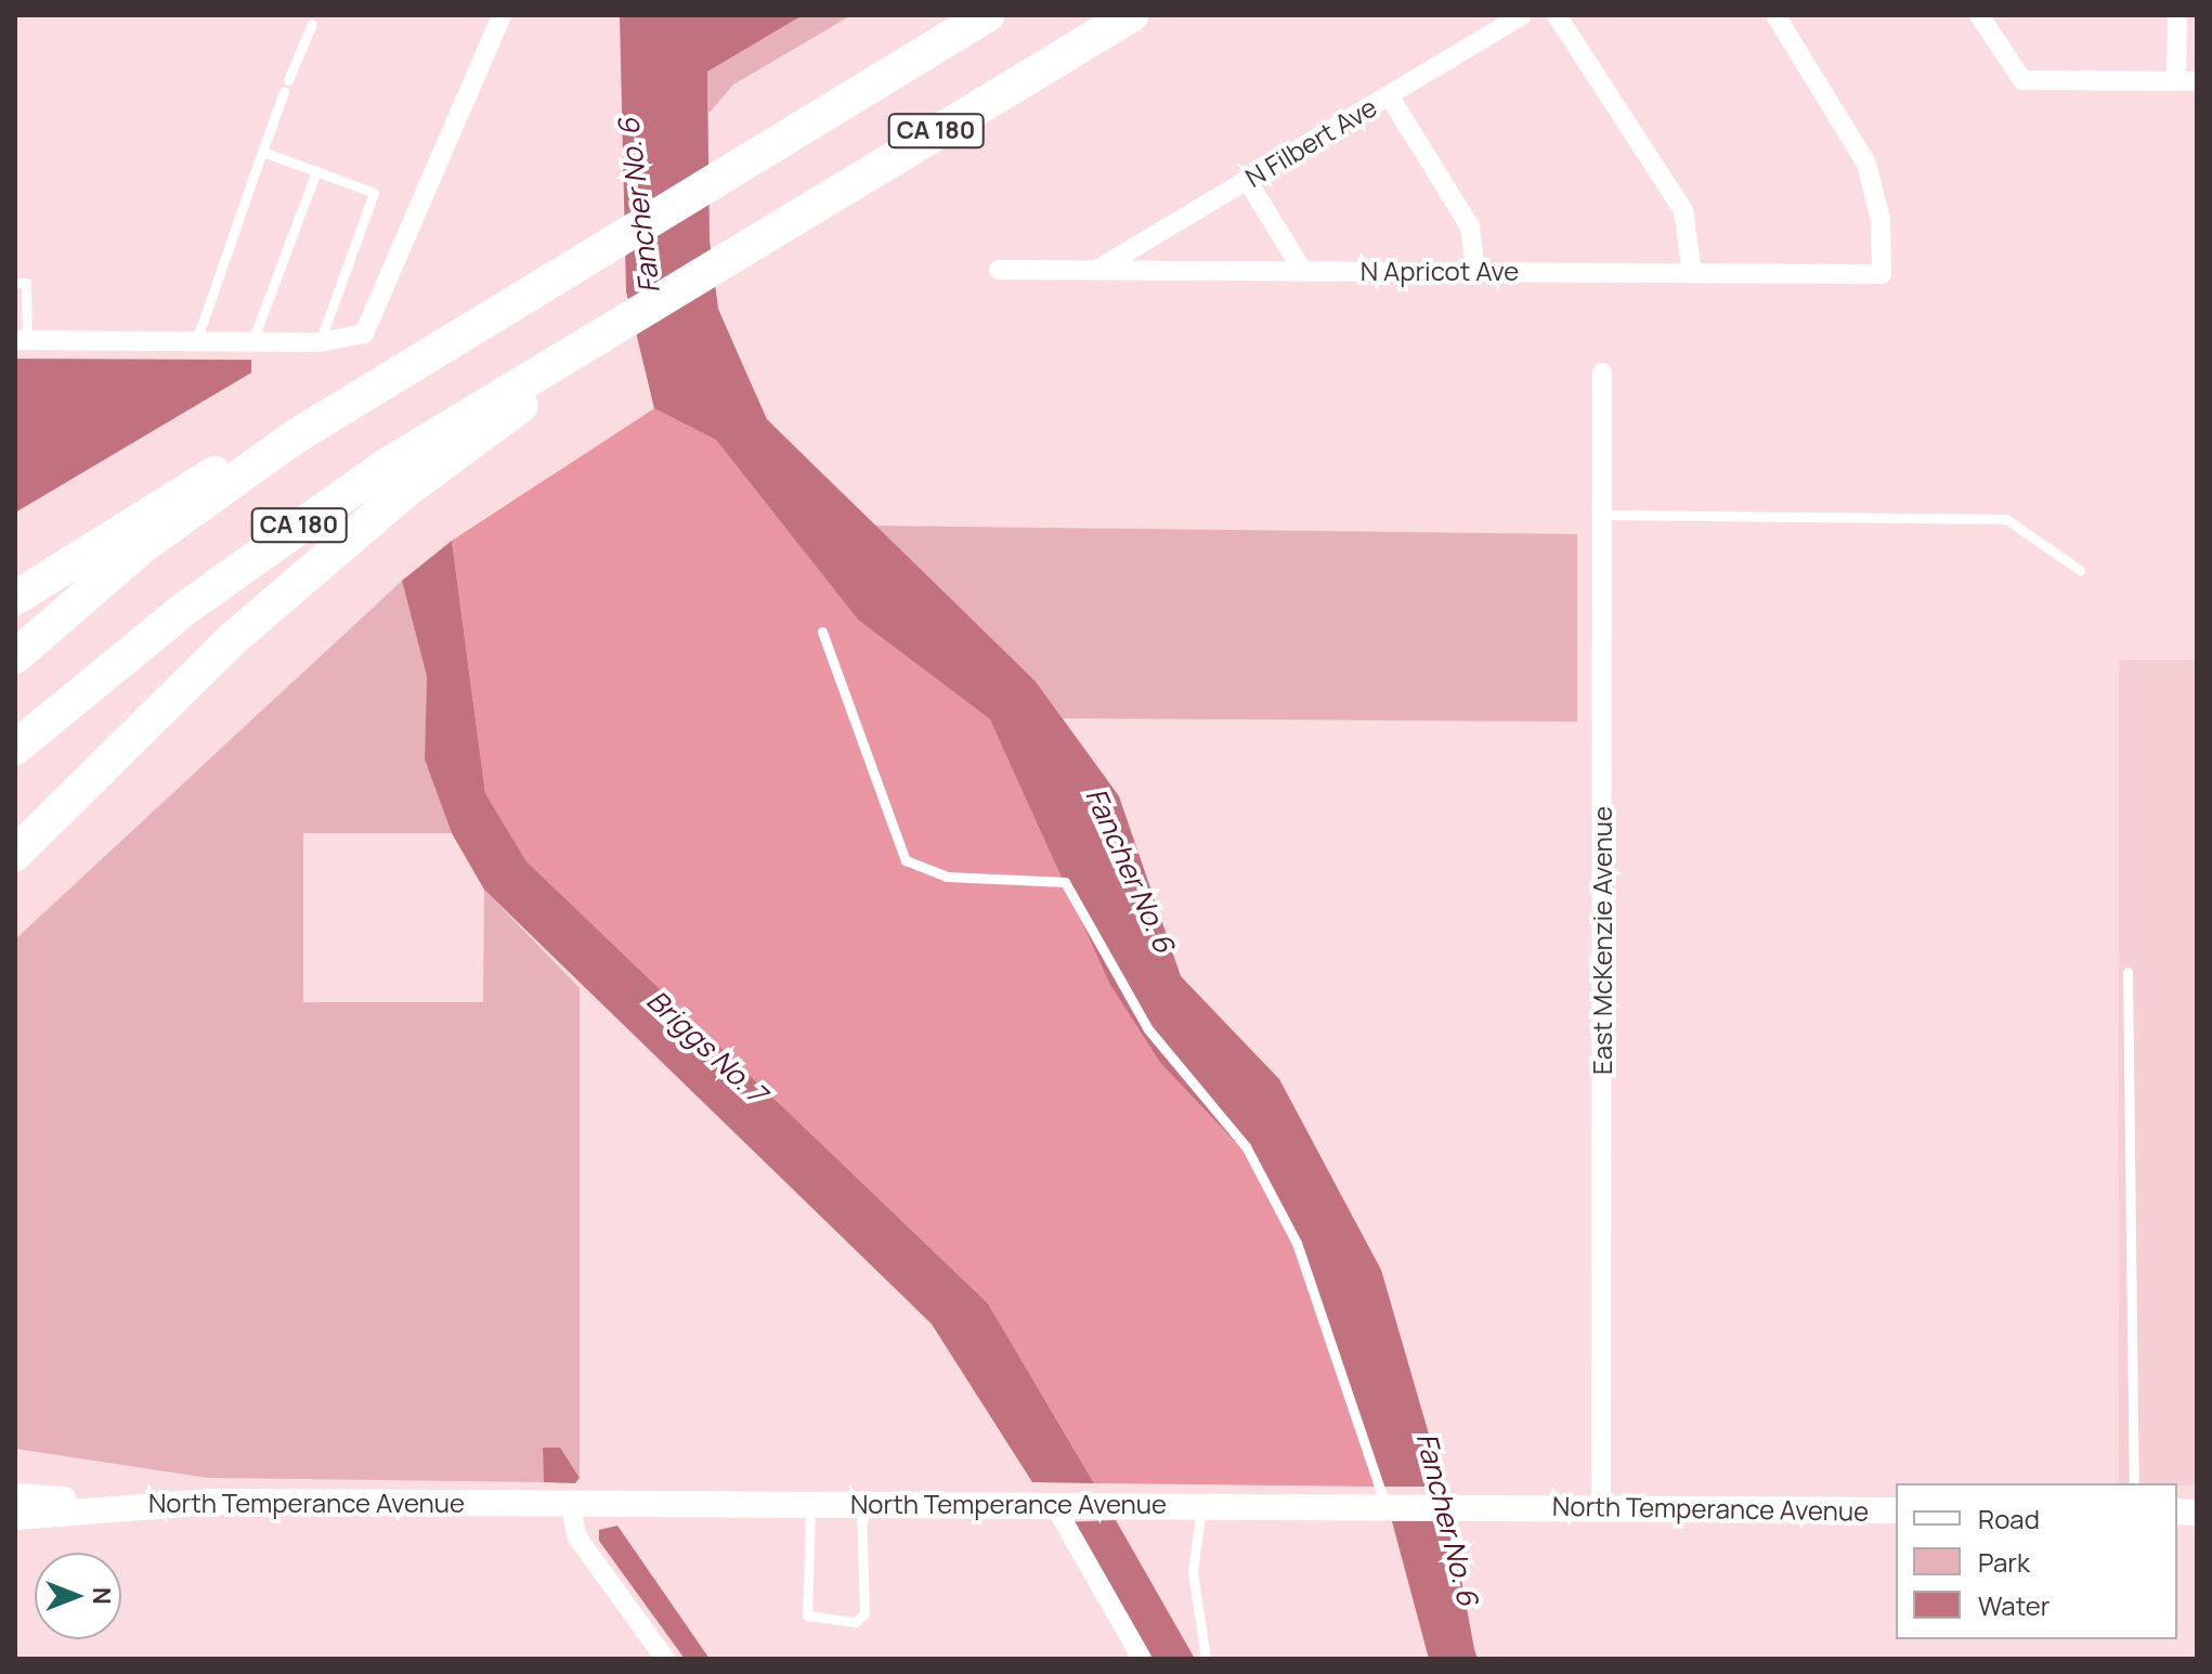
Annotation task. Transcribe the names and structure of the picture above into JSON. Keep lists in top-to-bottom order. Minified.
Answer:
{"streets":{"highway":["CA 180"],"main road":["North Temperance Avenue"],"street":["N Filbert Ave","N Apricot Ave","East McKenzie Avenue"]},"crossings":[["N Filbert Ave","N Apricot Ave"],["East McKenzie Avenue","North Temperance Avenue"]],"water":["Fancher No. 6","Briggs No. 7"],"legend":["Road","Park","Water"],"north":"right"}
